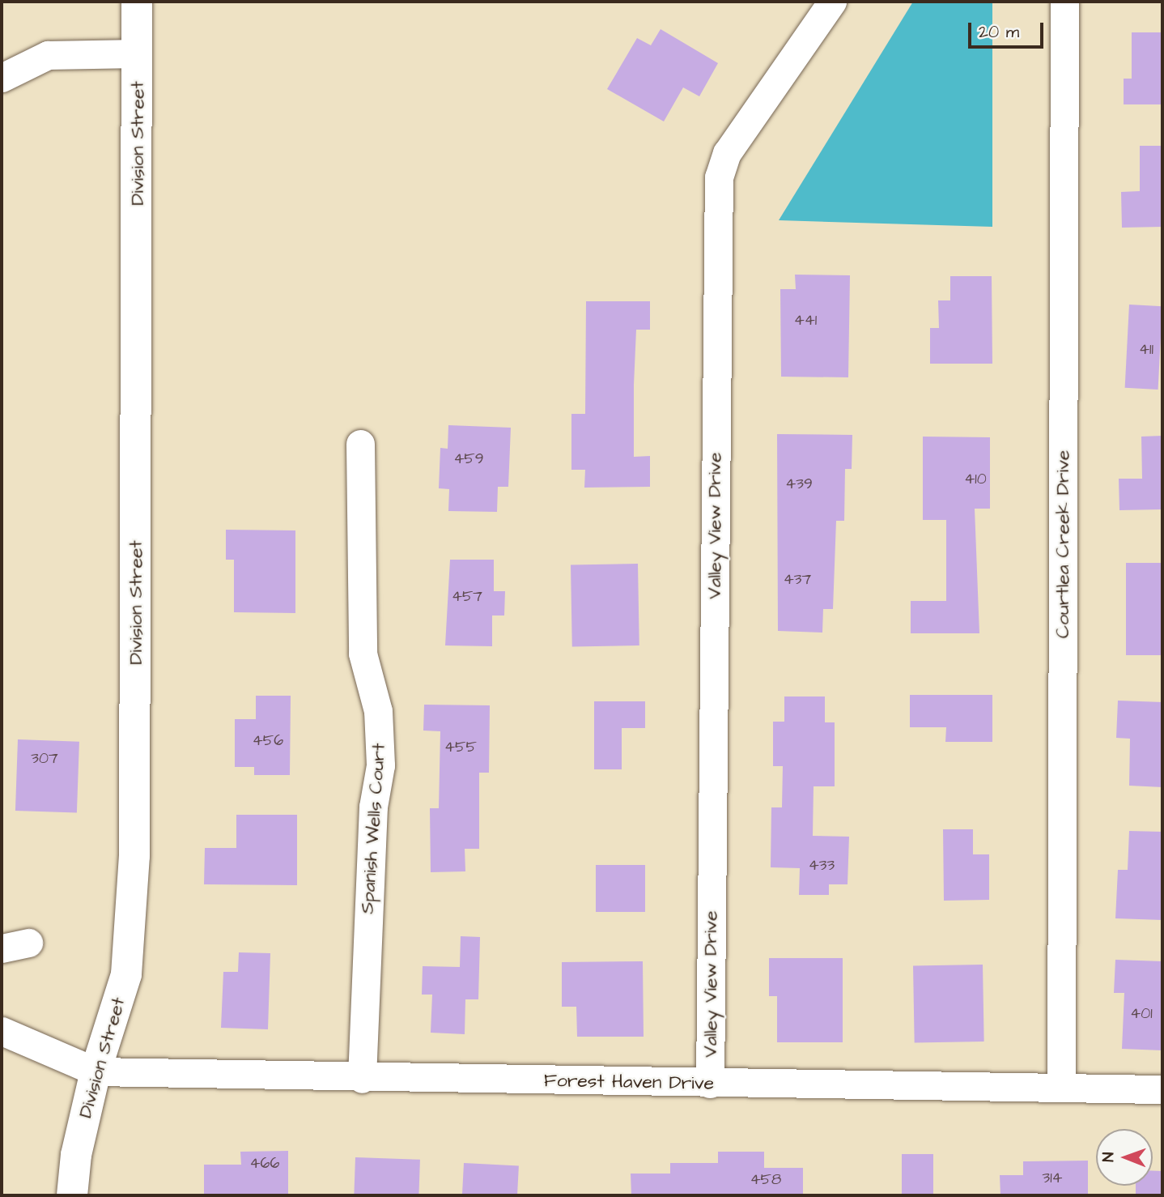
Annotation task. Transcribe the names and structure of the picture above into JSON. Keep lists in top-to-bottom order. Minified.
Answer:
{"streets":{"street":["Division Street","Valley View Drive","Courtlea Creek Drive","Spanish Wells Court","Forest Haven Drive"]},"crossings":[["Division Street","Forest Haven Drive"],["Valley View Drive","Forest Haven Drive"],["Courtlea Creek Drive","Forest Haven Drive"],["Spanish Wells Court","Forest Haven Drive"]],"house_numbers":["441","411","459","410","439","437","457","456","455","307","433","401","466","314","458"],"scale_bar":"20 m","north":"left"}
